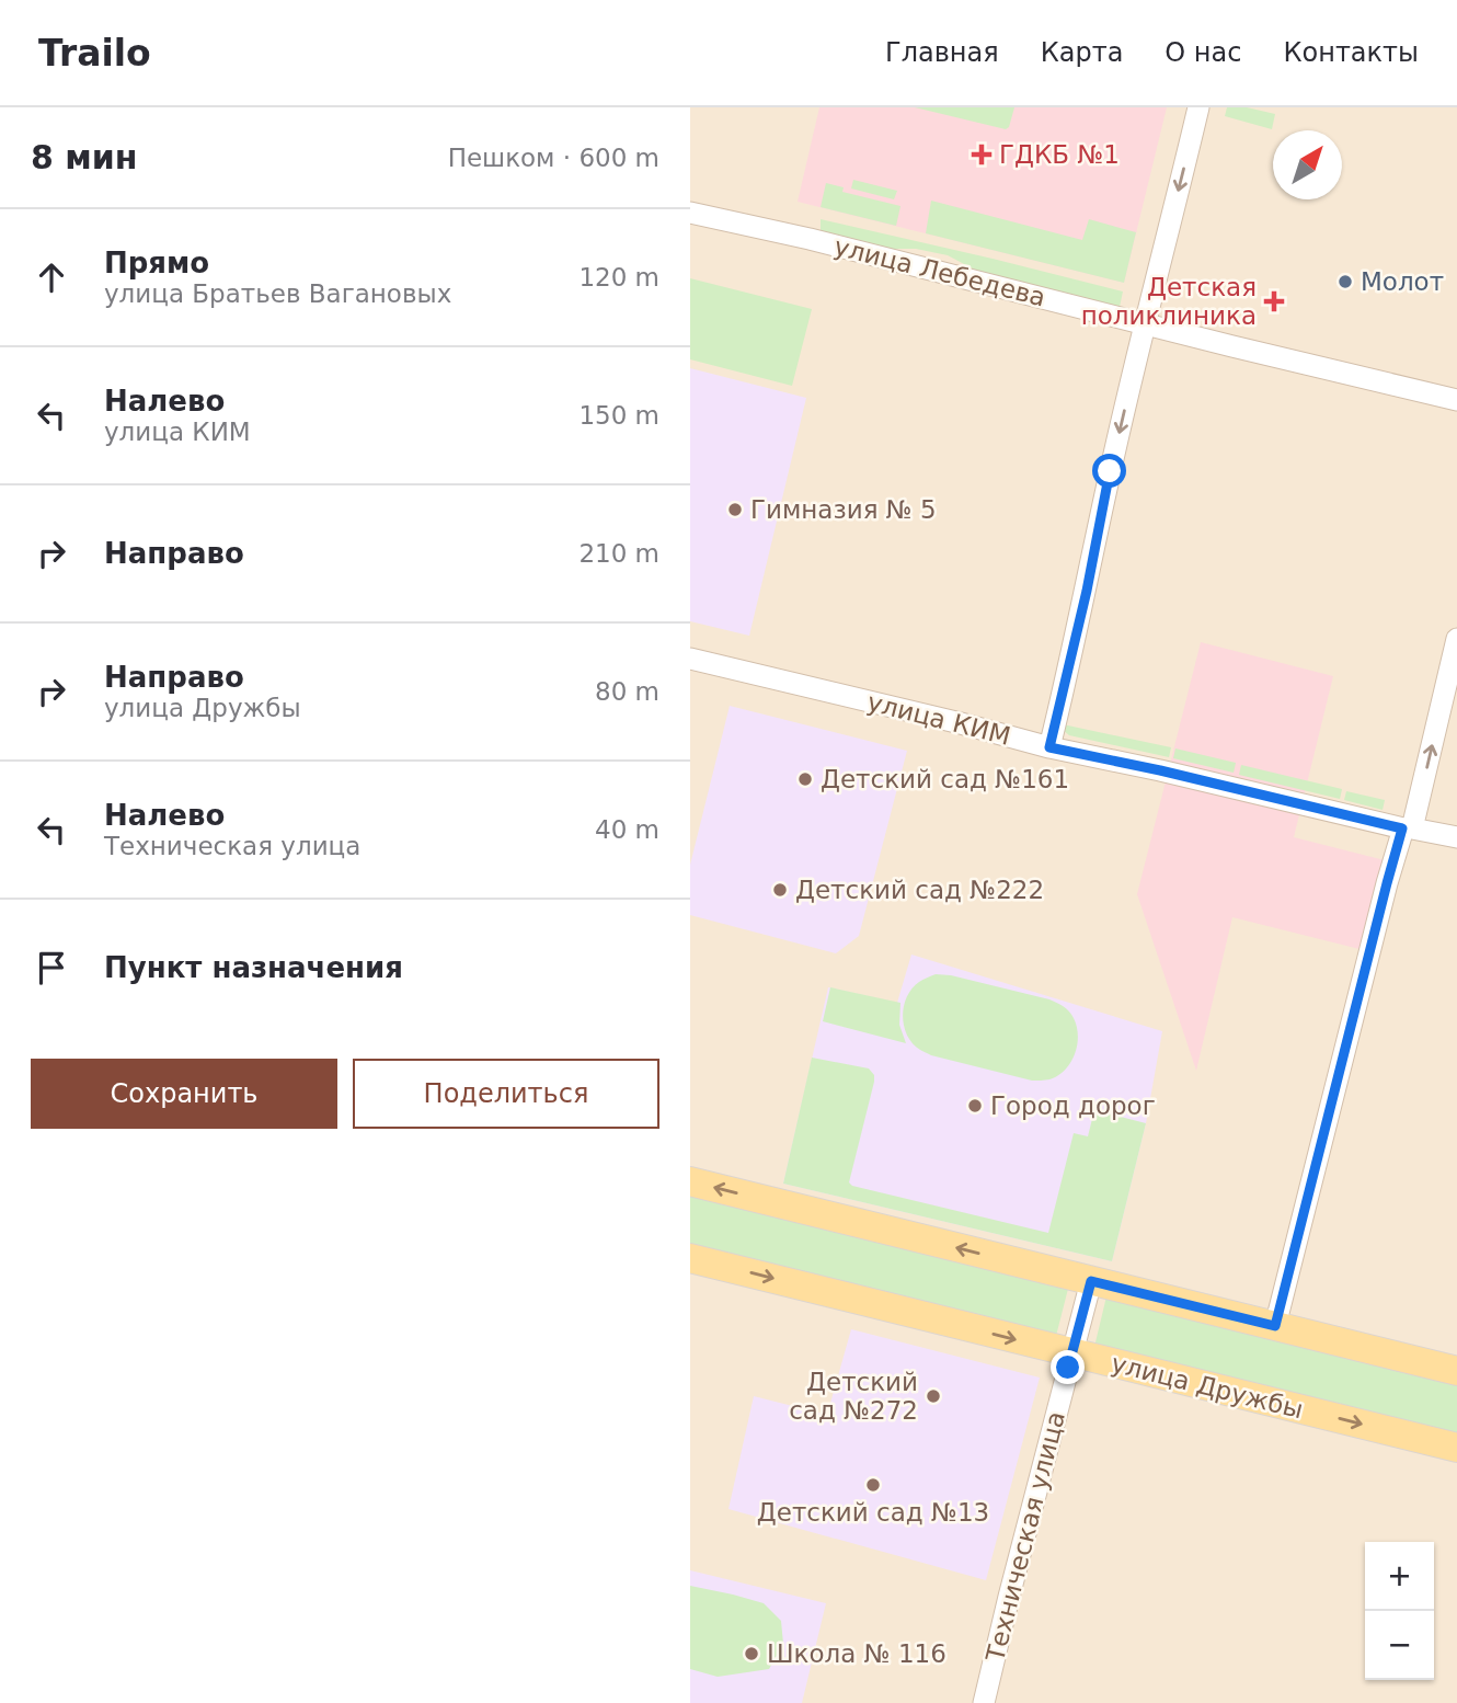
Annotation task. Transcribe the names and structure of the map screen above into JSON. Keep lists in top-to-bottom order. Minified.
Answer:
{"streets":{"main road":["улица Дружбы"],"street":["улица Лебедева","улица КИМ","Техническая улица"]},"crossings":[["улица Дружбы","Техническая улица"]],"places":{"health":["ГДКБ №1","Детская поликлиника"],"other":["Молот","Гимназия № 5","Детский сад №161","Детский сад №222","Город дорог","Детский сад №272","Детский сад №13","Школа № 116"]},"north":"top right","page":{"header":"Trailo","nav":["Главная","Карта","О нас","Контакты"],"heading":["8 мин","Пешком · 600 m"],"list":[["Прямо","улица Братьев Вагановых","120 m"],["Налево","улица КИМ","150 m"],["Направо","210 m"],["Направо","улица Дружбы","80 m"],["Налево","Техническая улица","40 m"],"Пункт назначения"],"buttons":["Сохранить","Поделиться"],"map_buttons":["+","−"]}}
